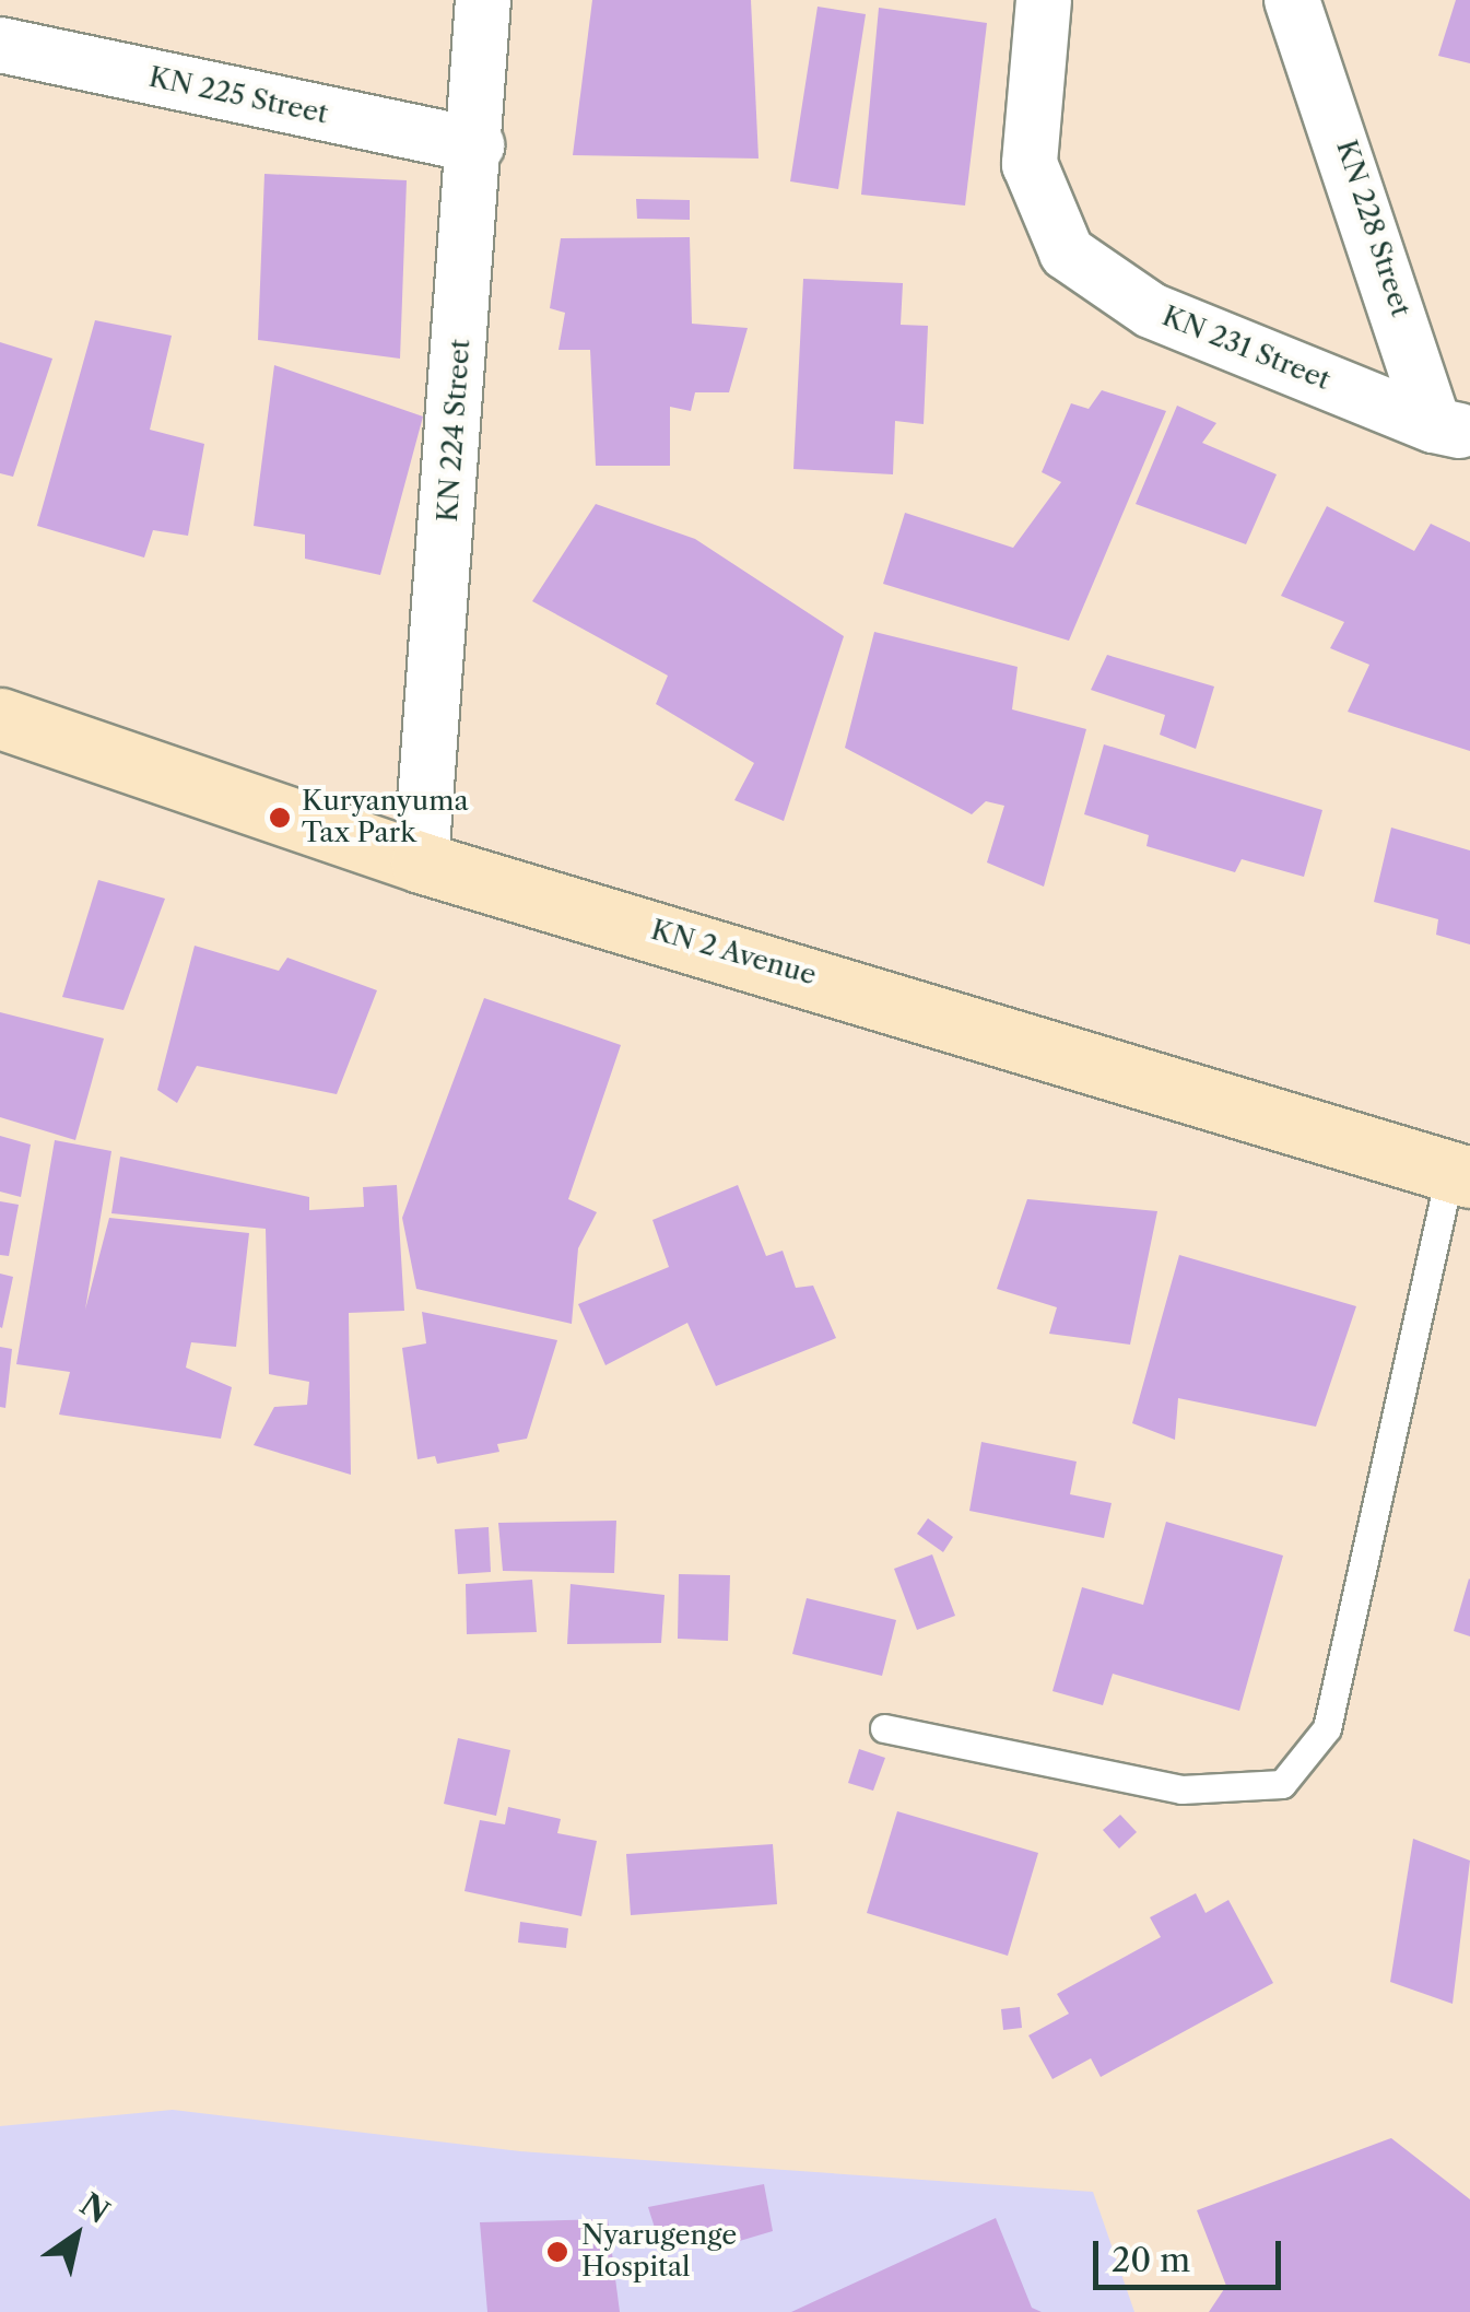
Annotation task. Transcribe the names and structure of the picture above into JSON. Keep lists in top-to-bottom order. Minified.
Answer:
{"streets":{"main road":["KN 2 Avenue"],"street":["KN 225 Street","KN 228 Street","KN 231 Street","KN 224 Street"]},"crossings":[["KN 225 Street","KN 224 Street"],["KN 228 Street","KN 231 Street"],["KN 224 Street","KN 2 Avenue"]],"places":["Kuryanyuma Tax Park","Nyarugenge Hospital"],"scale_bar":"20 m","north":"top right"}
